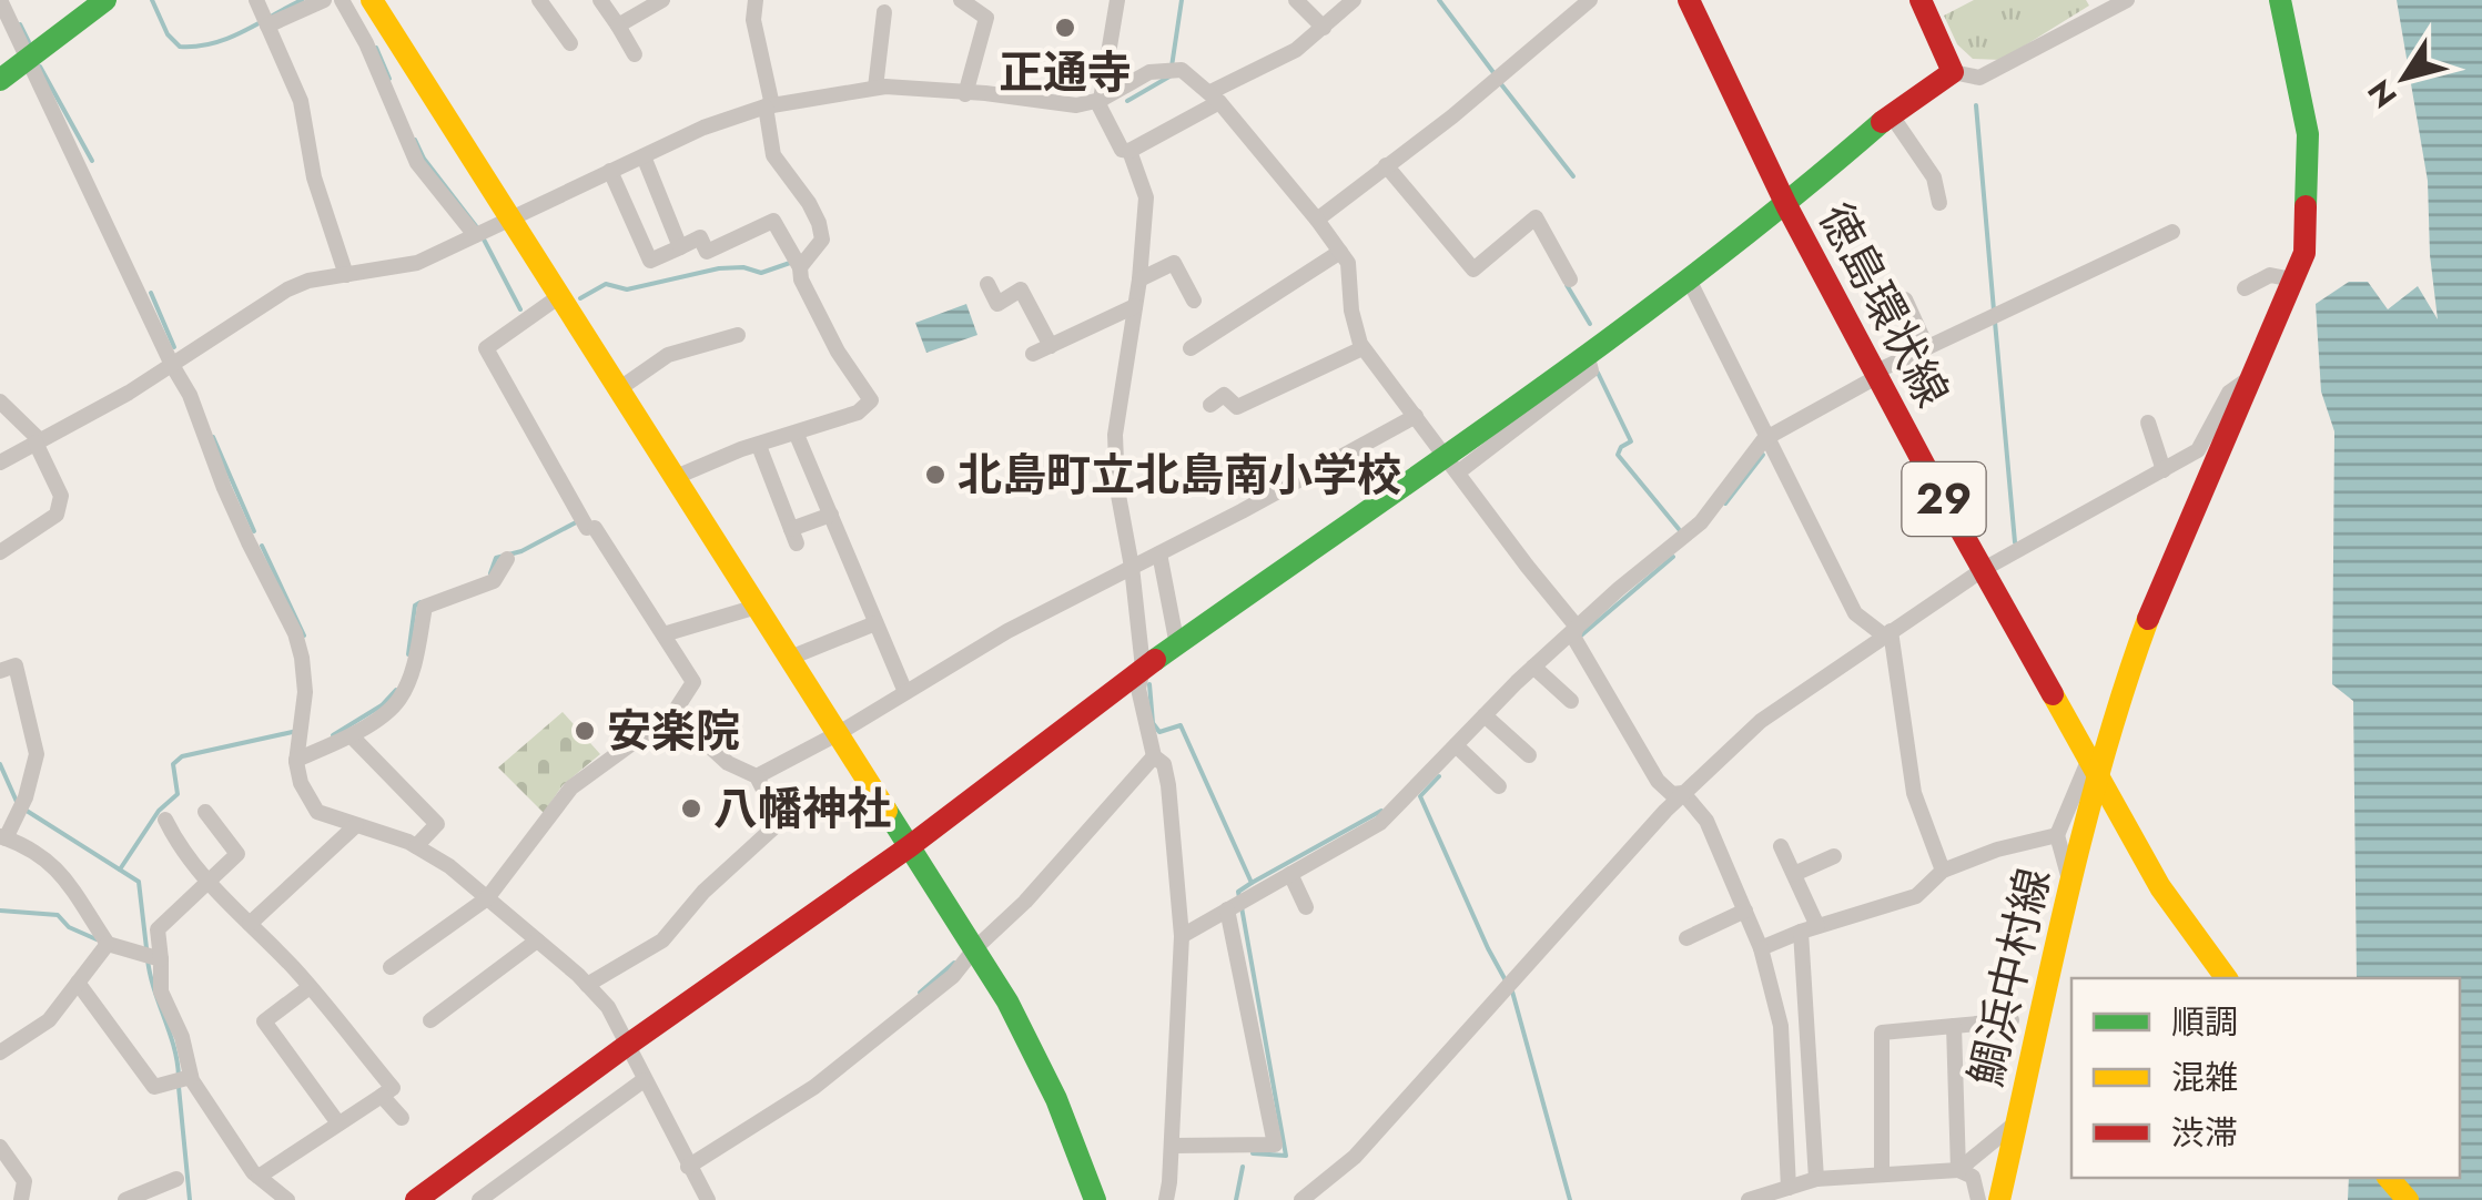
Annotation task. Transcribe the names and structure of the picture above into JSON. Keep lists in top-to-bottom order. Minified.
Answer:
{"streets":{"street":["徳島環状線","29","鯛浜中村線"]},"crossings":[["徳島環状線","鯛浜中村線"]],"places":["正通寺","北島町立北島南小学校","安楽院","八幡神社"],"legend":["順調","混雑","渋滞"],"north":"bottom left"}
